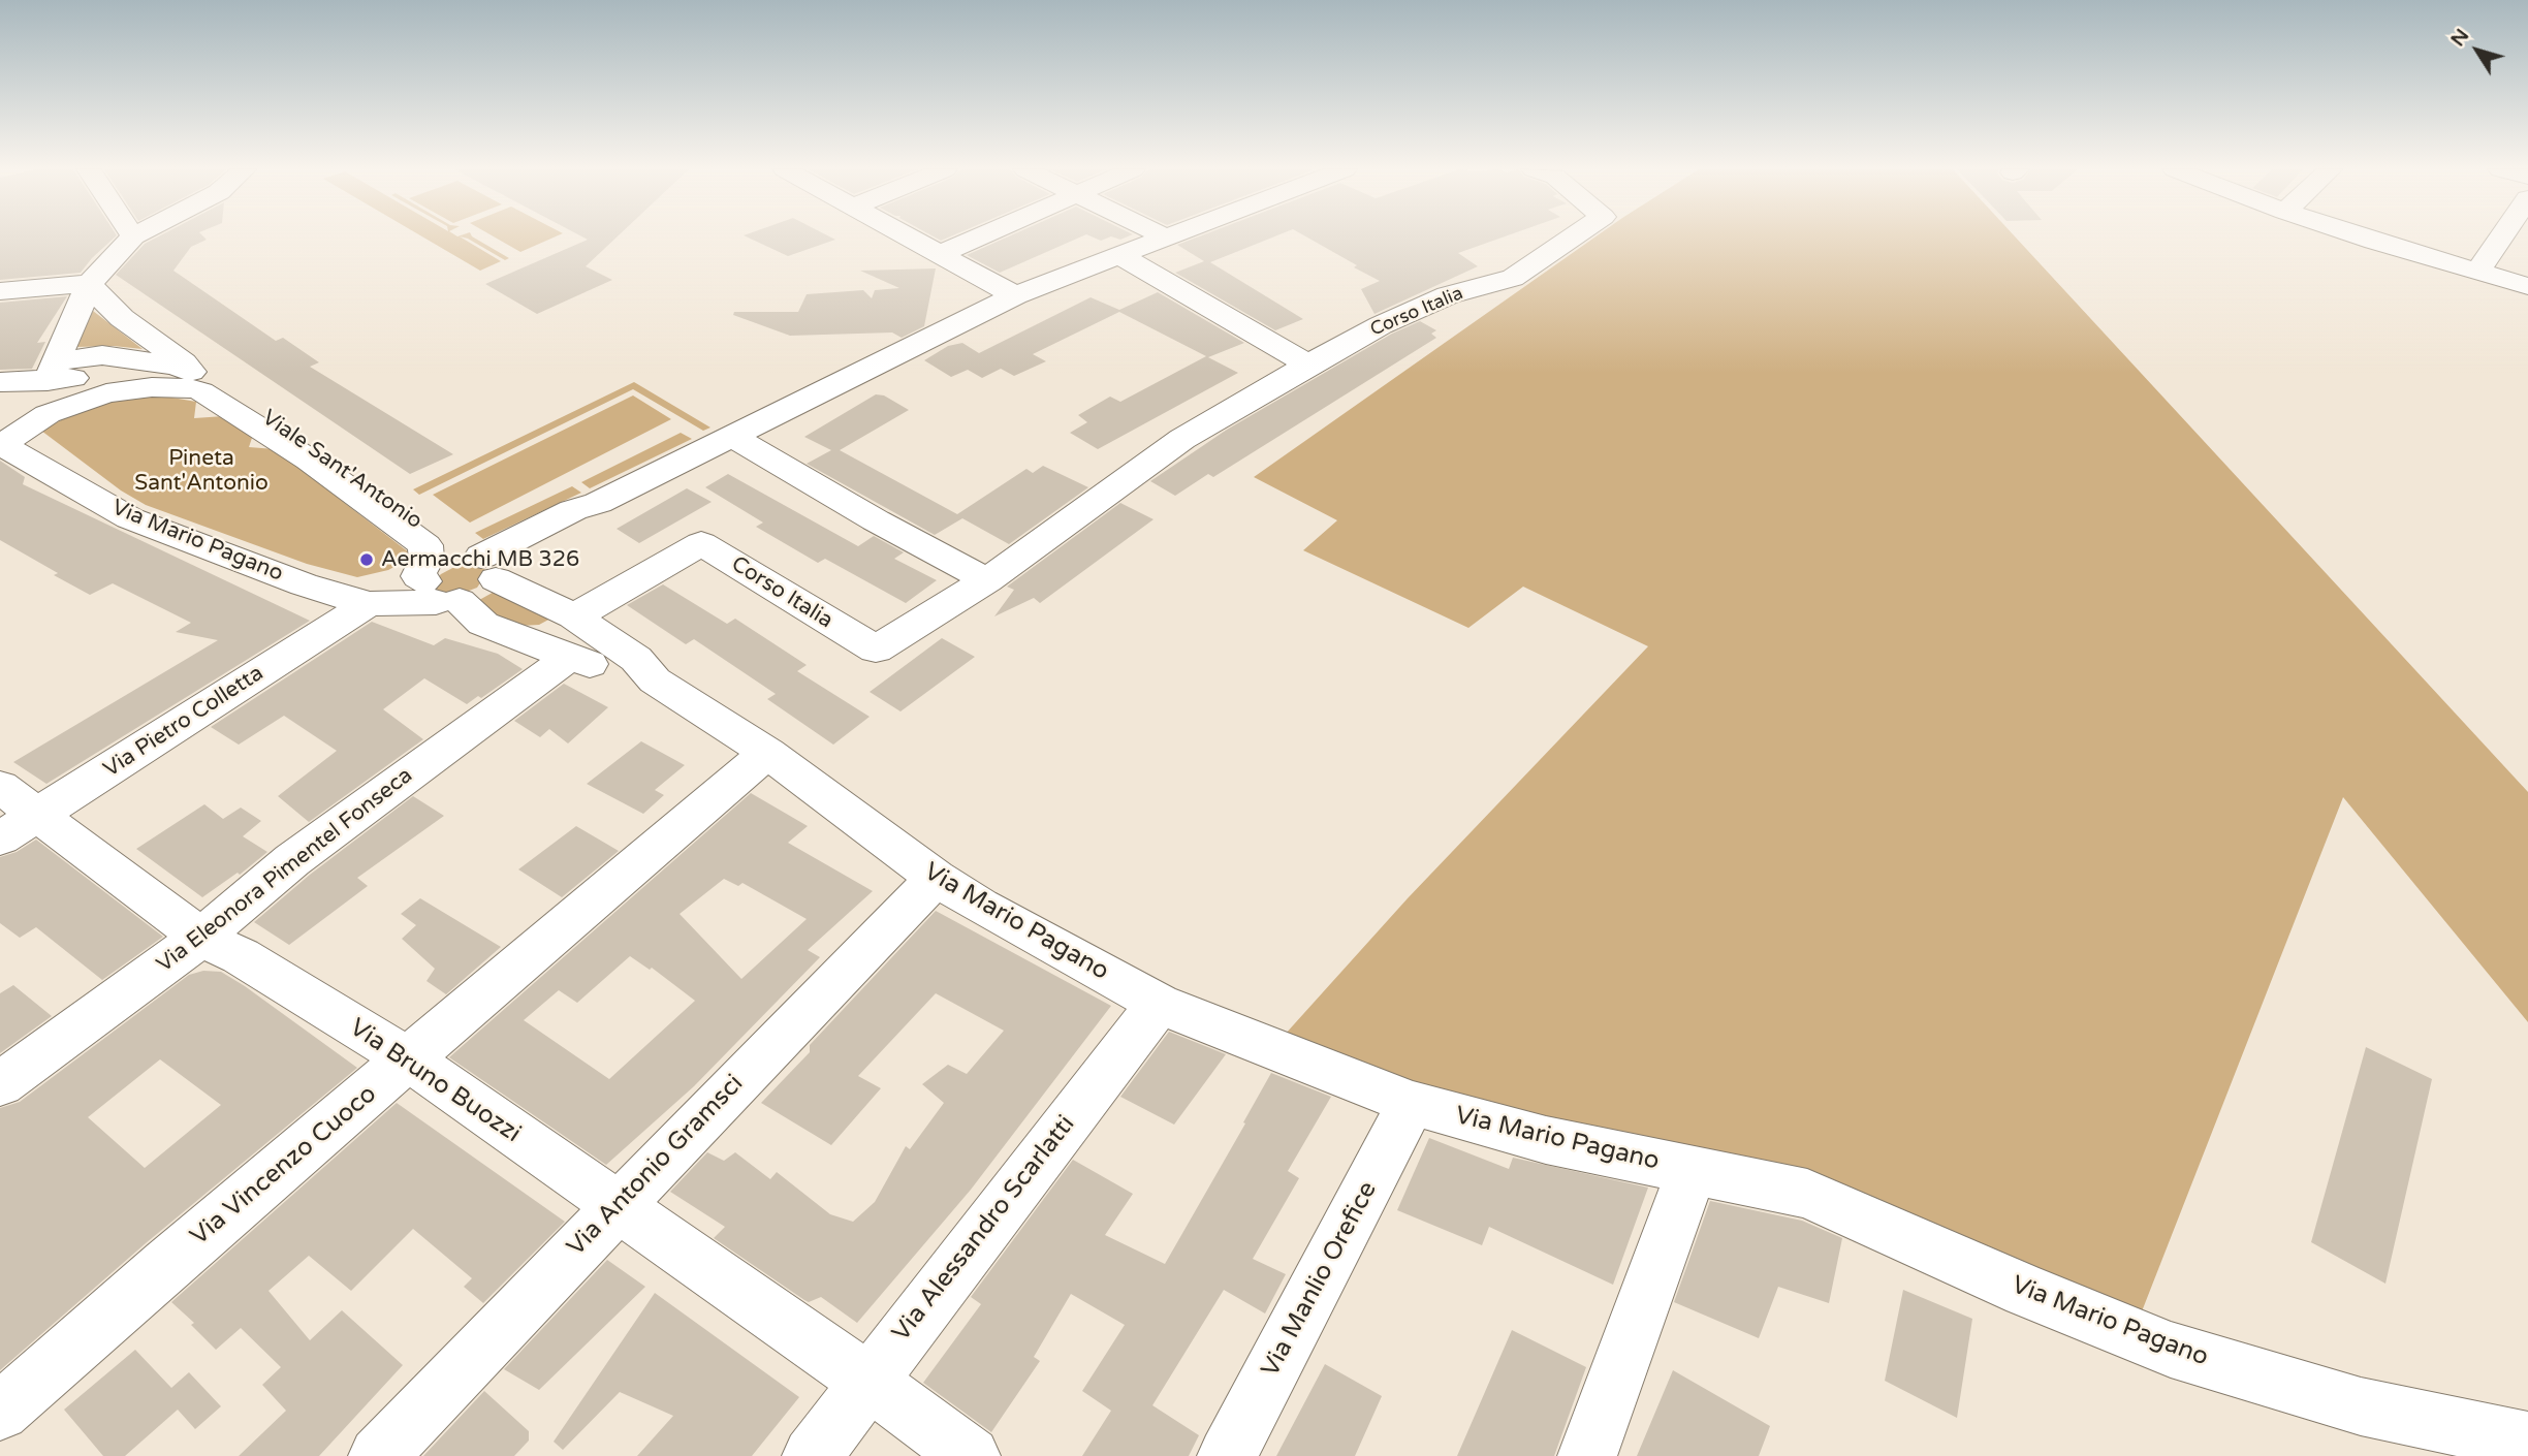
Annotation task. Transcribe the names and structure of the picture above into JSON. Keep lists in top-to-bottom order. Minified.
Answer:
{"streets":{"street":["Corso Italia","Viale Sant'Antonio","Via Mario Pagano","Via Pietro Colletta","Via Eleonora Pimentel Fonseca","Via Bruno Buozzi","Via Vincenzo Cuoco","Via Antonio Gramsci","Via Alessandro Scarlatti","Via Manlio Orefice"]},"crossings":[["Corso Italia","Via Mario Pagano"],["Corso Italia","Via Eleonora Pimentel Fonseca"],["Viale Sant'Antonio","Via Mario Pagano"],["Via Mario Pagano","Via Pietro Colletta"],["Via Mario Pagano","Via Eleonora Pimentel Fonseca"],["Via Mario Pagano","Via Vincenzo Cuoco"],["Via Mario Pagano","Via Antonio Gramsci"],["Via Mario Pagano","Via Alessandro Scarlatti"],["Via Mario Pagano","Via Manlio Orefice"],["Via Pietro Colletta","Via Bruno Buozzi"],["Via Eleonora Pimentel Fonseca","Via Bruno Buozzi"],["Via Bruno Buozzi","Via Vincenzo Cuoco"],["Via Bruno Buozzi","Via Antonio Gramsci"],["Via Bruno Buozzi","Via Alessandro Scarlatti"]],"parks":["Pineta Sant'Antonio"],"places":["Aermacchi MB 326"],"north":"top left"}
